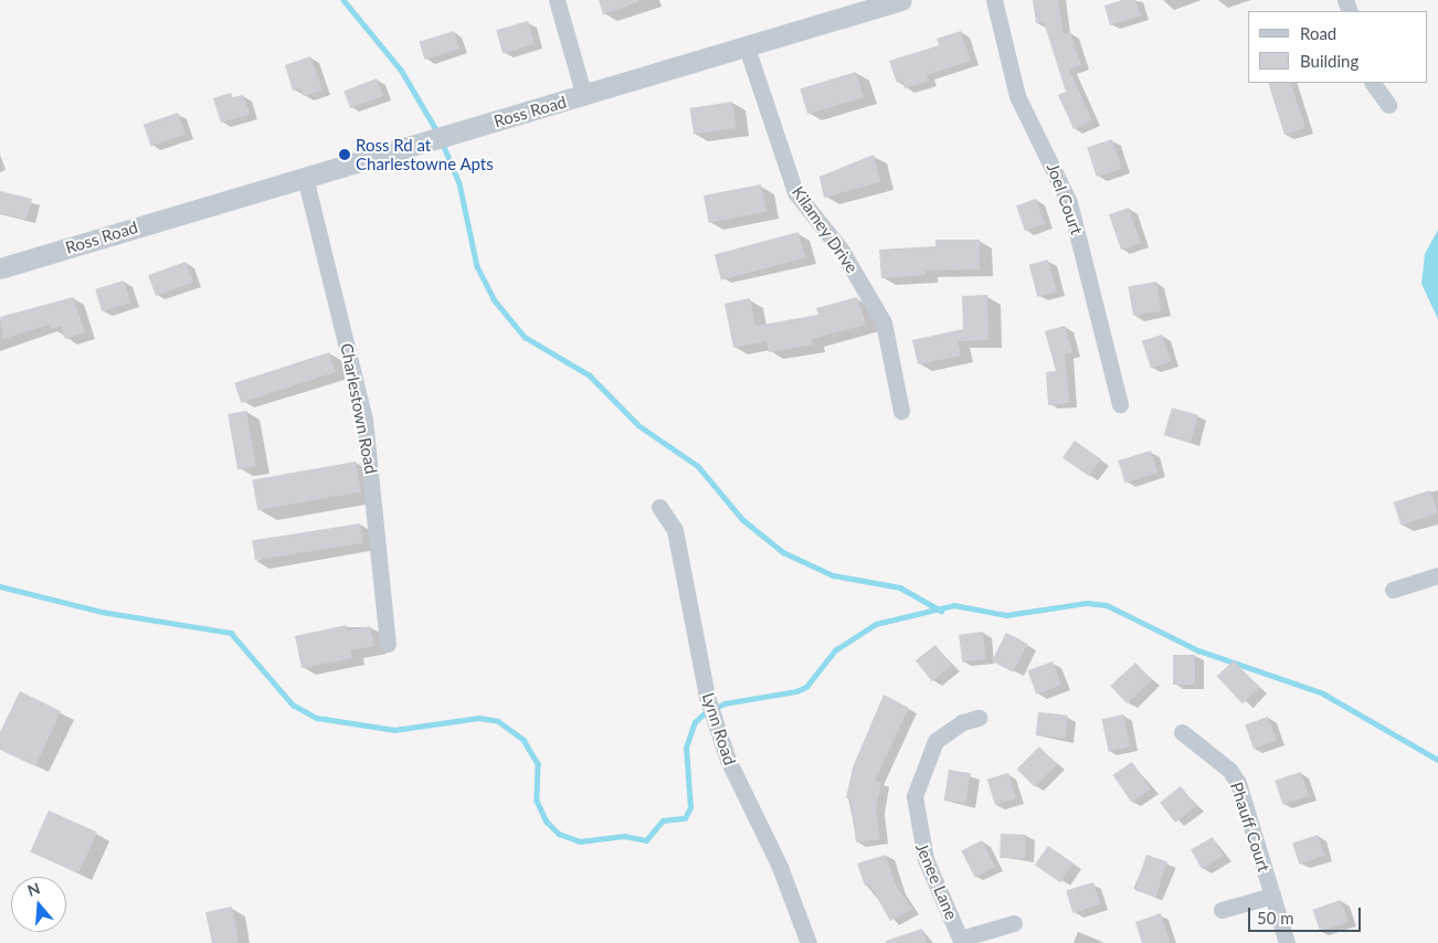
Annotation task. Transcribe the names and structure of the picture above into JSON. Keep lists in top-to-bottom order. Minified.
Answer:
{"streets":{"street":["Ross Road","Joel Court","Kilamey Drive","Charlestown Road","Lynn Road","Phauff Court","Jenee Lane"]},"crossings":[["Ross Road","Kilamey Drive"],["Ross Road","Charlestown Road"]],"places":["Ross Rd at Charlestowne Apts"],"legend":["Road","Building"],"scale_bar":"50 m","north":"top"}
